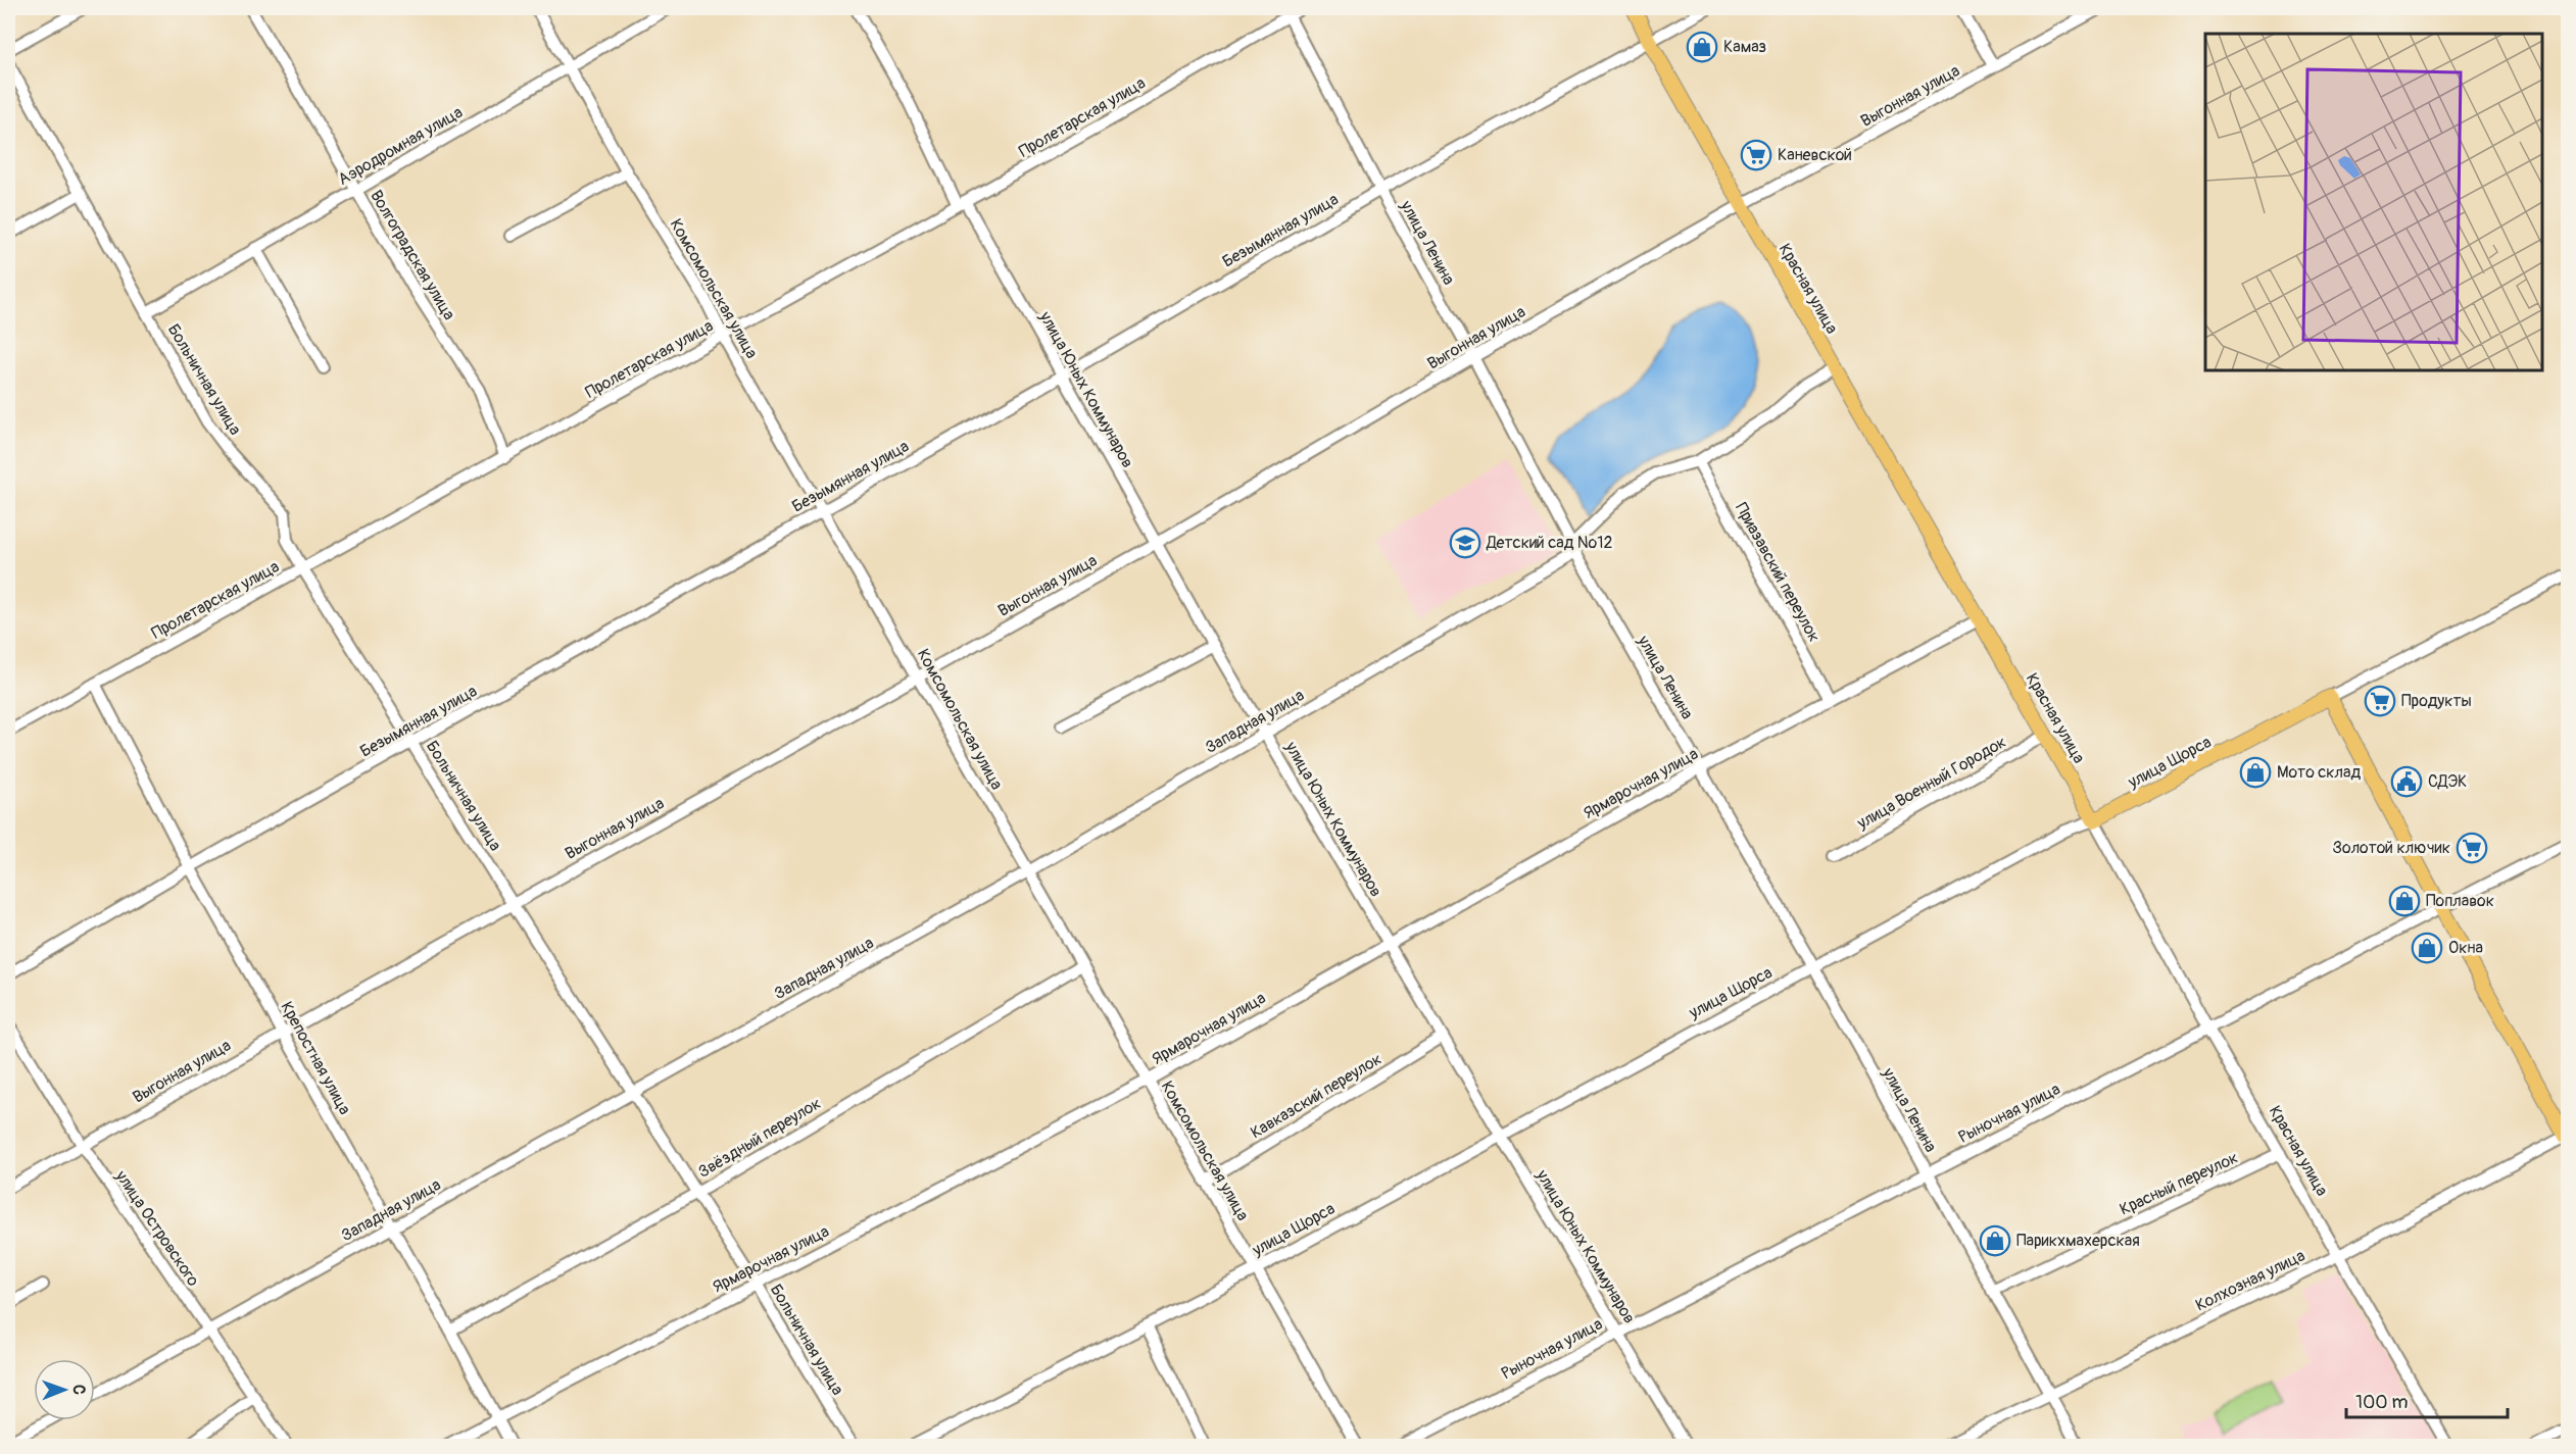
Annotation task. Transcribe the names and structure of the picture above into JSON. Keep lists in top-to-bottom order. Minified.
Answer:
{"streets":{"main road":["Красная улица","улица Щорса"],"street":["Выгонная улица","Пролетарская улица","Аэродромная улица","Безымянная улица","улица Ленина","Волгоградская улица","Комсомольская улица","Больничная улица","улица Юных Коммунаров","Приазавский переулок","Западная улица","улица Военный Городок","Ярмарочная улица","Крепостная улица","Кавказский переулок","Рыночная улица","Звёздный переулок","Красный переулок","улица Островского","Колхозная улица"]},"crossings":[["Выгонная улица","улица Ленина"],["Выгонная улица","Комсомольская улица"],["Выгонная улица","Красная улица"],["Выгонная улица","Больничная улица"],["Выгонная улица","улица Юных Коммунаров"],["Выгонная улица","Крепостная улица"],["Выгонная улица","улица Островского"],["Пролетарская улица","улица Ленина"],["Пролетарская улица","Волгоградская улица"],["Пролетарская улица","Комсомольская улица"],["Пролетарская улица","Больничная улица"],["Пролетарская улица","улица Юных Коммунаров"],["Пролетарская улица","Крепостная улица"],["Аэродромная улица","Волгоградская улица"],["Аэродромная улица","Комсомольская улица"],["Аэродромная улица","Больничная улица"],["Безымянная улица","улица Ленина"],["Безымянная улица","Комсомольская улица"],["Безымянная улица","Красная улица"],["Безымянная улица","Больничная улица"],["Безымянная улица","улица Юных Коммунаров"],["Безымянная улица","Крепостная улица"],["улица Ленина","Западная улица"],["улица Ленина","улица Щорса"],["улица Ленина","Ярмарочная улица"],["улица Ленина","Рыночная улица"],["улица Ленина","Красный переулок"],["улица Ленина","Колхозная улица"],["Комсомольская улица","Западная улица"],["Комсомольская улица","улица Щорса"],["Комсомольская улица","Ярмарочная улица"],["Комсомольская улица","Кавказский переулок"],["Комсомольская улица","Звёздный переулок"],["Красная улица","Западная улица"],["Красная улица","улица Щорса"],["Красная улица","улица Военный Городок"],["Красная улица","Ярмарочная улица"],["Красная улица","Рыночная улица"],["Красная улица","Красный переулок"],["Красная улица","Колхозная улица"],["Больничная улица","Западная улица"],["Больничная улица","Ярмарочная улица"],["Больничная улица","Звёздный переулок"],["улица Юных Коммунаров","Западная улица"],["улица Юных Коммунаров","улица Щорса"],["улица Юных Коммунаров","Ярмарочная улица"],["улица Юных Коммунаров","Кавказский переулок"],["улица Юных Коммунаров","Рыночная улица"],["Приазавский переулок","Западная улица"],["Приазавский переулок","Ярмарочная улица"],["Западная улица","Крепостная улица"],["Западная улица","улица Островского"],["Ярмарочная улица","Крепостная улица"],["Крепостная улица","Звёздный переулок"]],"places":{"shop":["Камаз","Мото склад","Поплавок","Окна","Парикхмахерская"],"supermarket":["Каневской","Продукты","Золотой ключик"],"school or university":["Детский сад №12"],"public building":["СДЭК"]},"scale_bar":"100 m","north":"right"}
